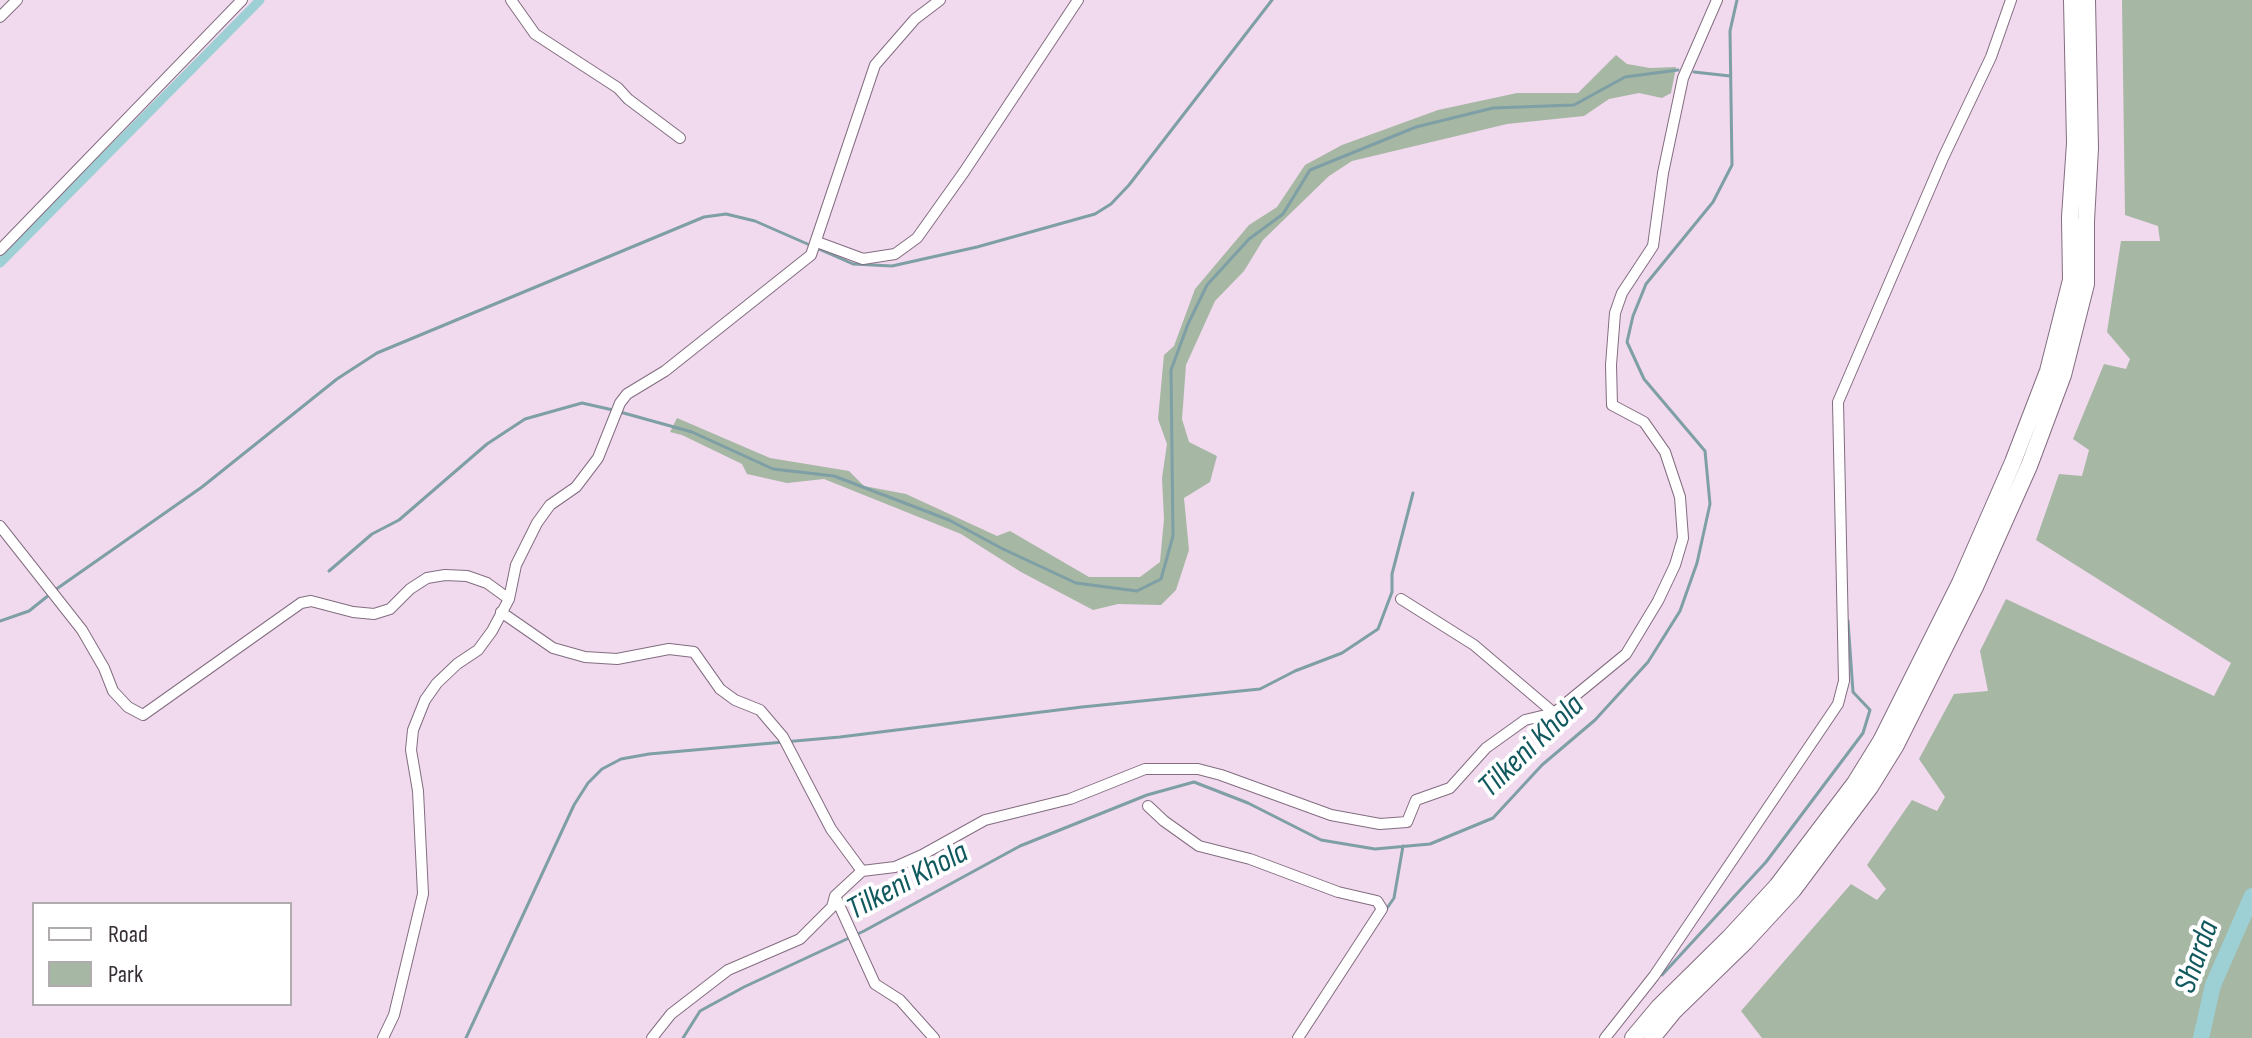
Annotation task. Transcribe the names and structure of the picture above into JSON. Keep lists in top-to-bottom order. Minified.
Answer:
{"water":["Tilkeni Khola","Sharda"],"legend":["Road","Park"]}
